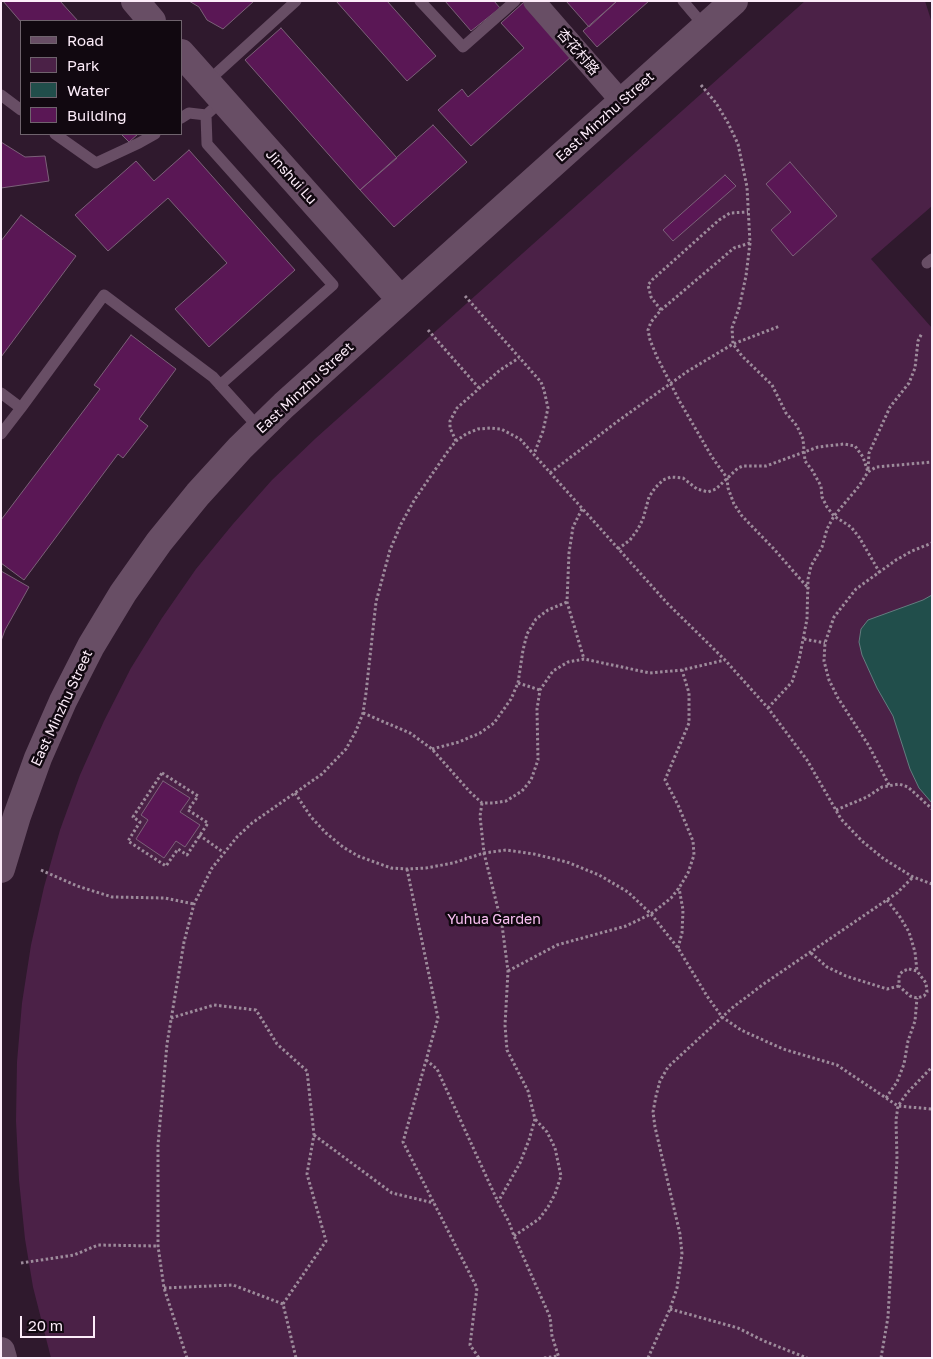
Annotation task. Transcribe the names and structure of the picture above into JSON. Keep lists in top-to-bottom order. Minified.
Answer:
{"streets":{"main road":["East Minzhu Street","Jinshui Lu"],"street":["杏花村路"]},"crossings":[["杏花村路","East Minzhu Street"],["East Minzhu Street","Jinshui Lu"]],"parks":["Yuhua Garden"],"legend":["Road","Park","Water","Building"],"scale_bar":"20 m"}
